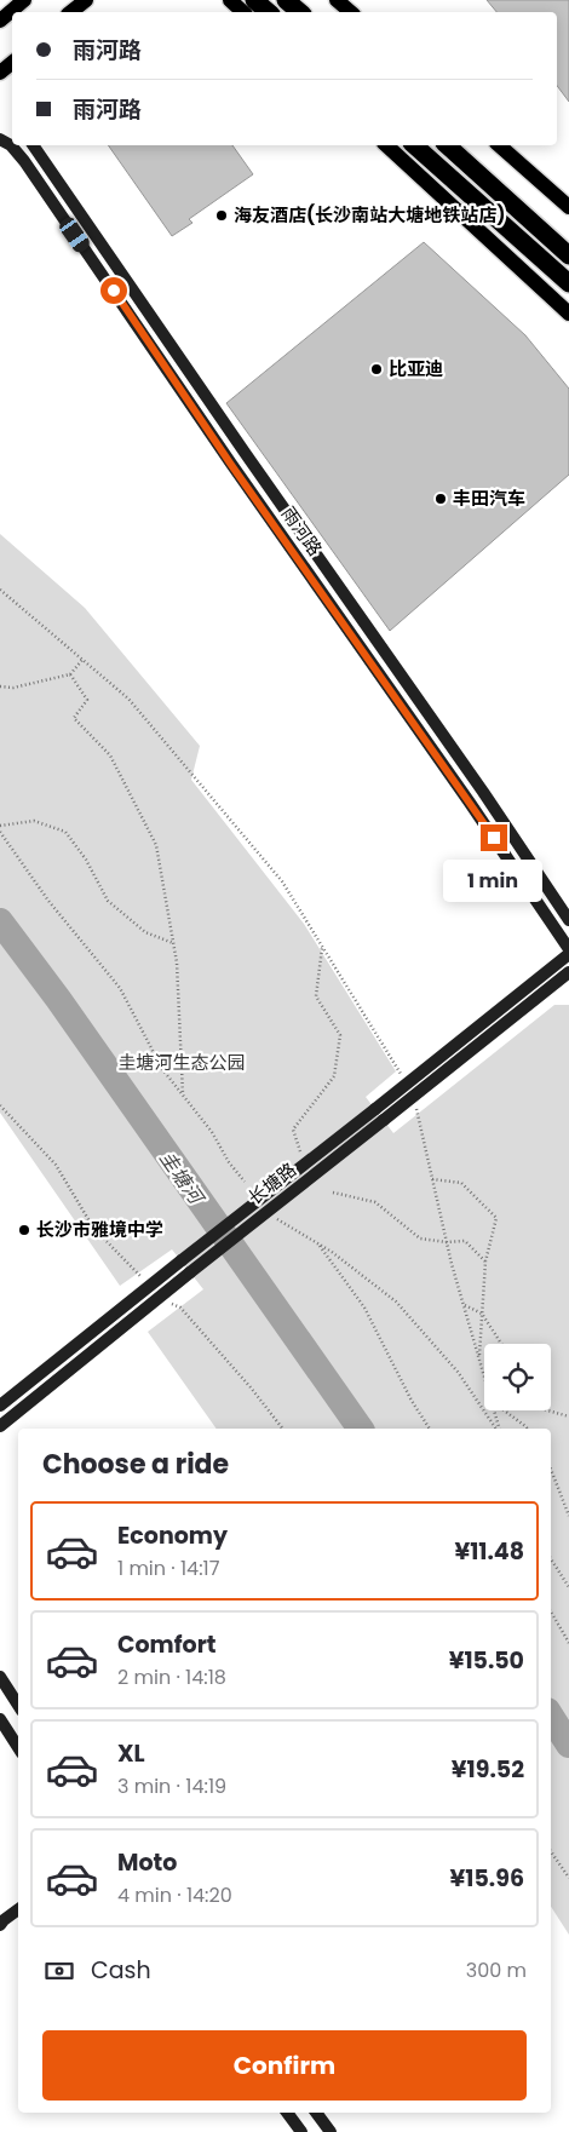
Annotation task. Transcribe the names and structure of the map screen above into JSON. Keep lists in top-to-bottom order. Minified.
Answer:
{"streets":{"main road":["雨河路","长塘路"]},"water":["圭塘河"],"parks":["圭塘河生态公园"],"places":["海友酒店(长沙南站大塘地铁站店)","比亚迪","丰田汽车","长沙市雅境中学"],"page":{"banner":["雨河路","雨河路"],"bubble":"1 min","heading":"Choose a ride","list":[{"name":"Economy","note":"1 min · 14:17","value":"¥11.48"},{"name":"Comfort","note":"2 min · 14:18","value":"¥15.50"},{"name":"XL","note":"3 min · 14:19","value":"¥19.52"},{"name":"Moto","note":"4 min · 14:20","value":"¥15.96"}],"pay":["Cash","300 m"],"buttons":"Confirm"}}
